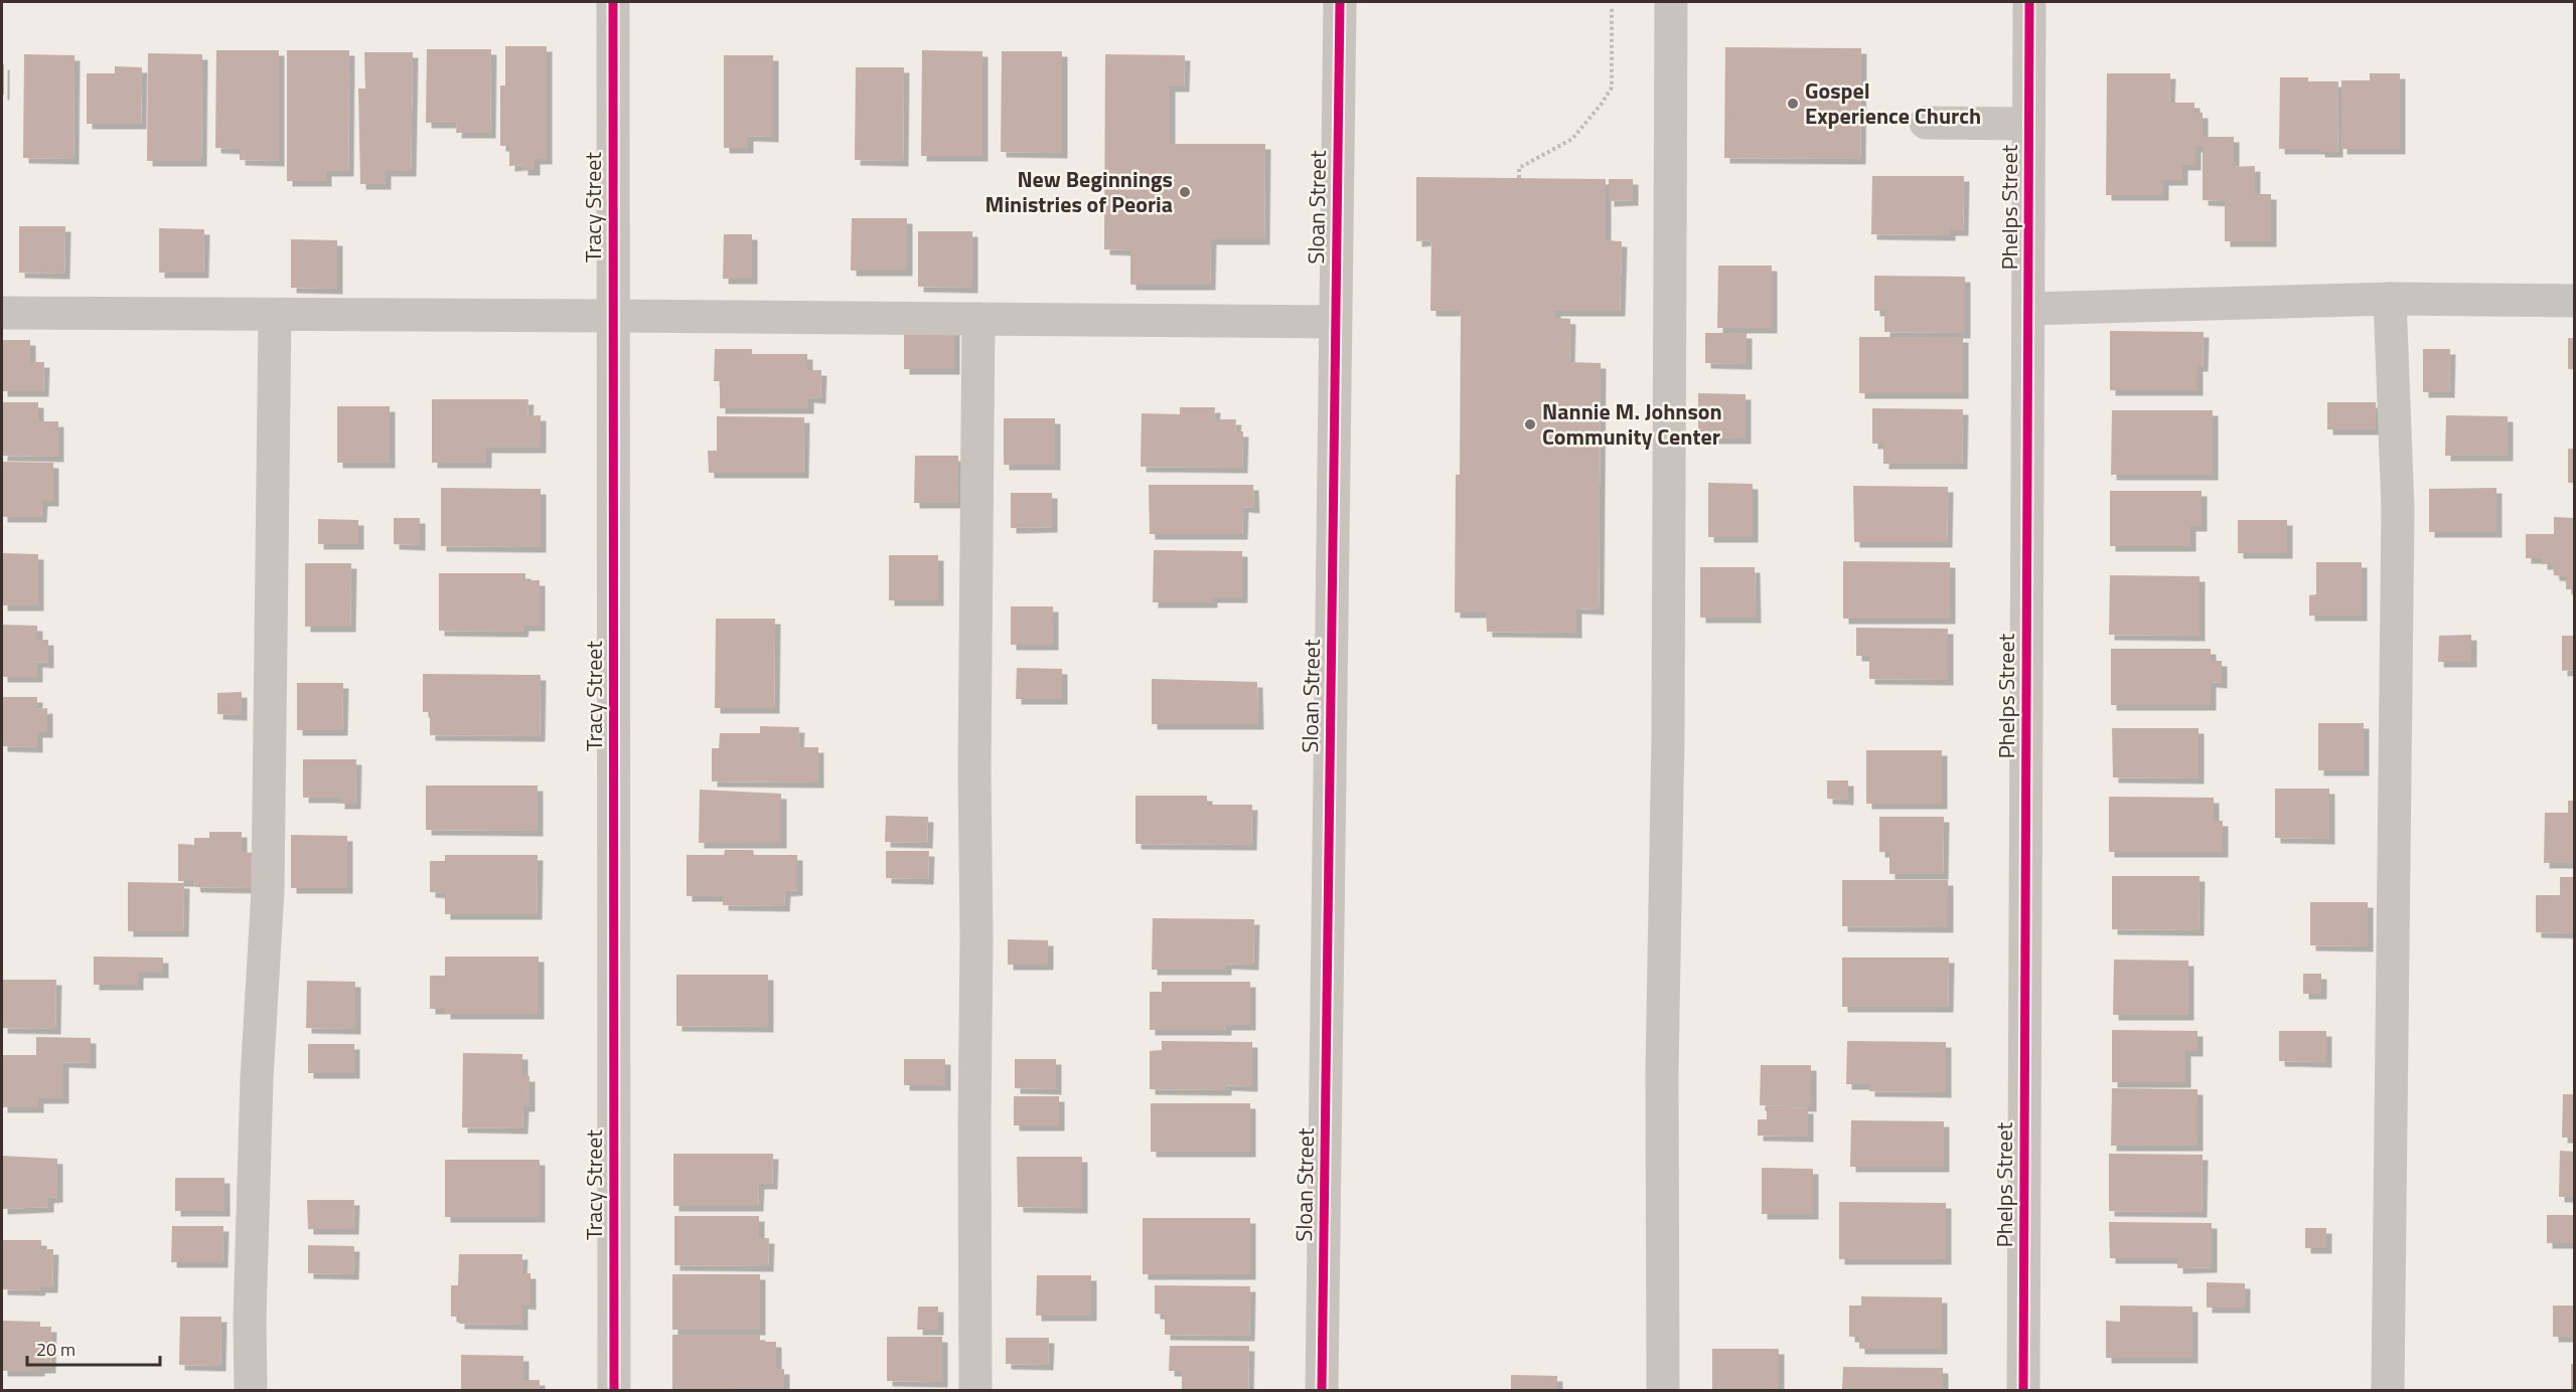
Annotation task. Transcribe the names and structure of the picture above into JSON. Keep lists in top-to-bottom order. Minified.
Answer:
{"streets":{"street":["Tracy Street","Sloan Street","Phelps Street"]},"places":["Gospel Experience Church","New Beginnings Ministries of Peoria","Nannie M. Johnson Community Center"],"scale_bar":"20 m"}
